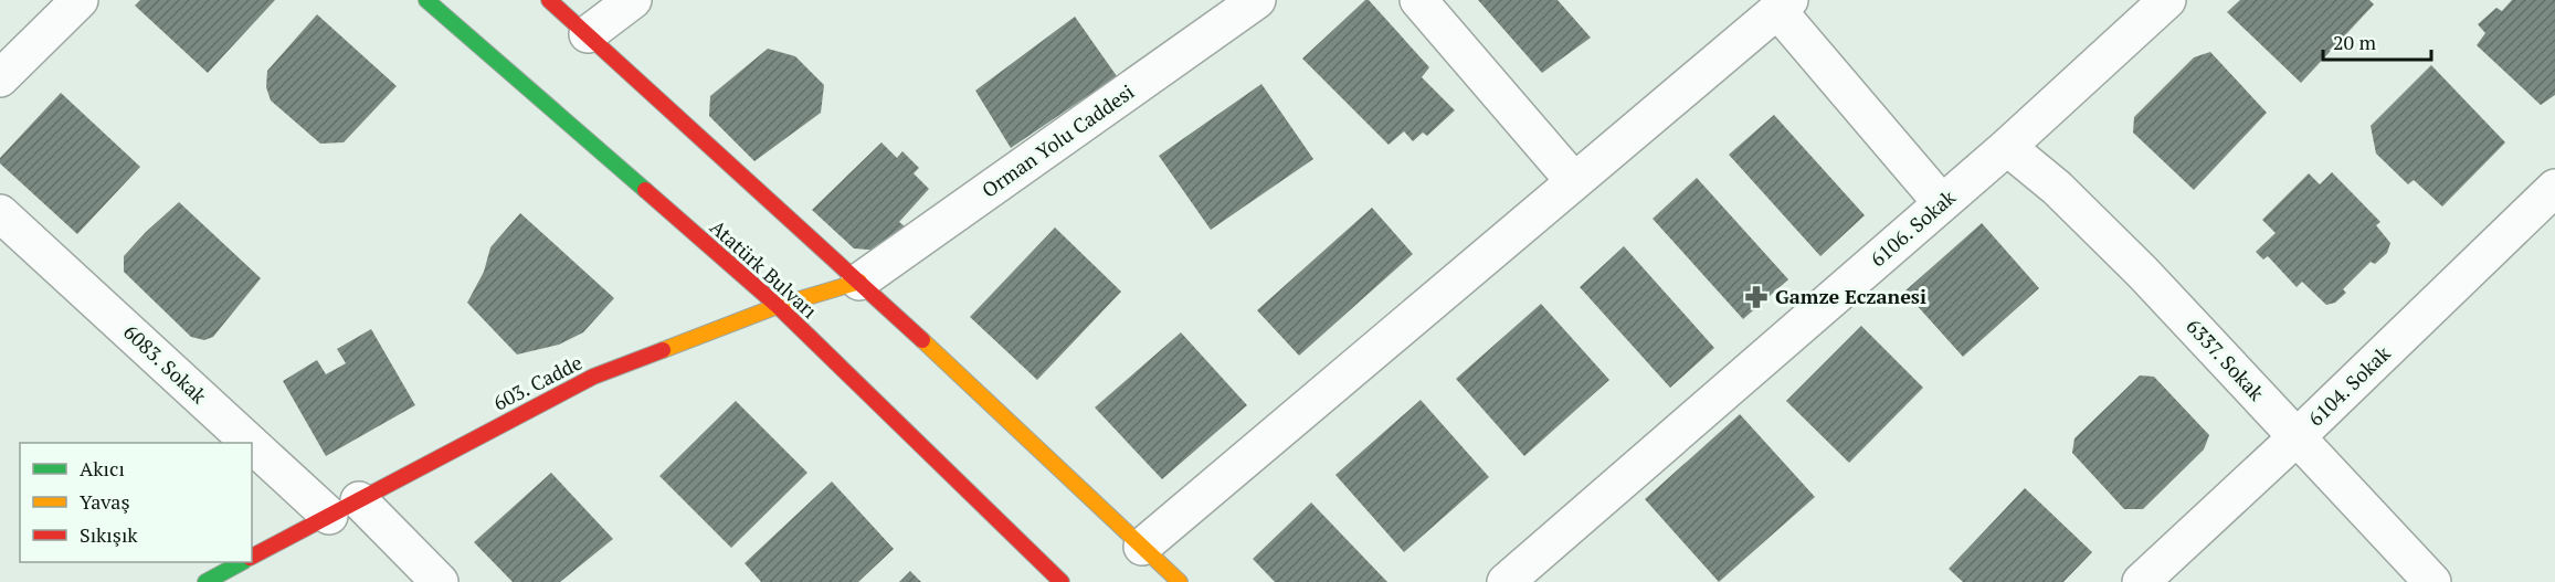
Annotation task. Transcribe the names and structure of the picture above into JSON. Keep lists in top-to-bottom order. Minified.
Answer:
{"streets":{"main road":["Atatürk Bulvarı","603. Cadde"],"street":["Orman Yolu Caddesi","6106. Sokak","6337. Sokak","6083. Sokak","6104. Sokak"]},"crossings":[["Orman Yolu Caddesi","603. Cadde"],["6106. Sokak","6337. Sokak"],["Atatürk Bulvarı","603. Cadde"],["6337. Sokak","6104. Sokak"],["6083. Sokak","603. Cadde"]],"places":{"pharmacy":["Gamze Eczanesi"]},"legend":["Akıcı","Yavaş","Sıkışık"],"scale_bar":"20 m"}
